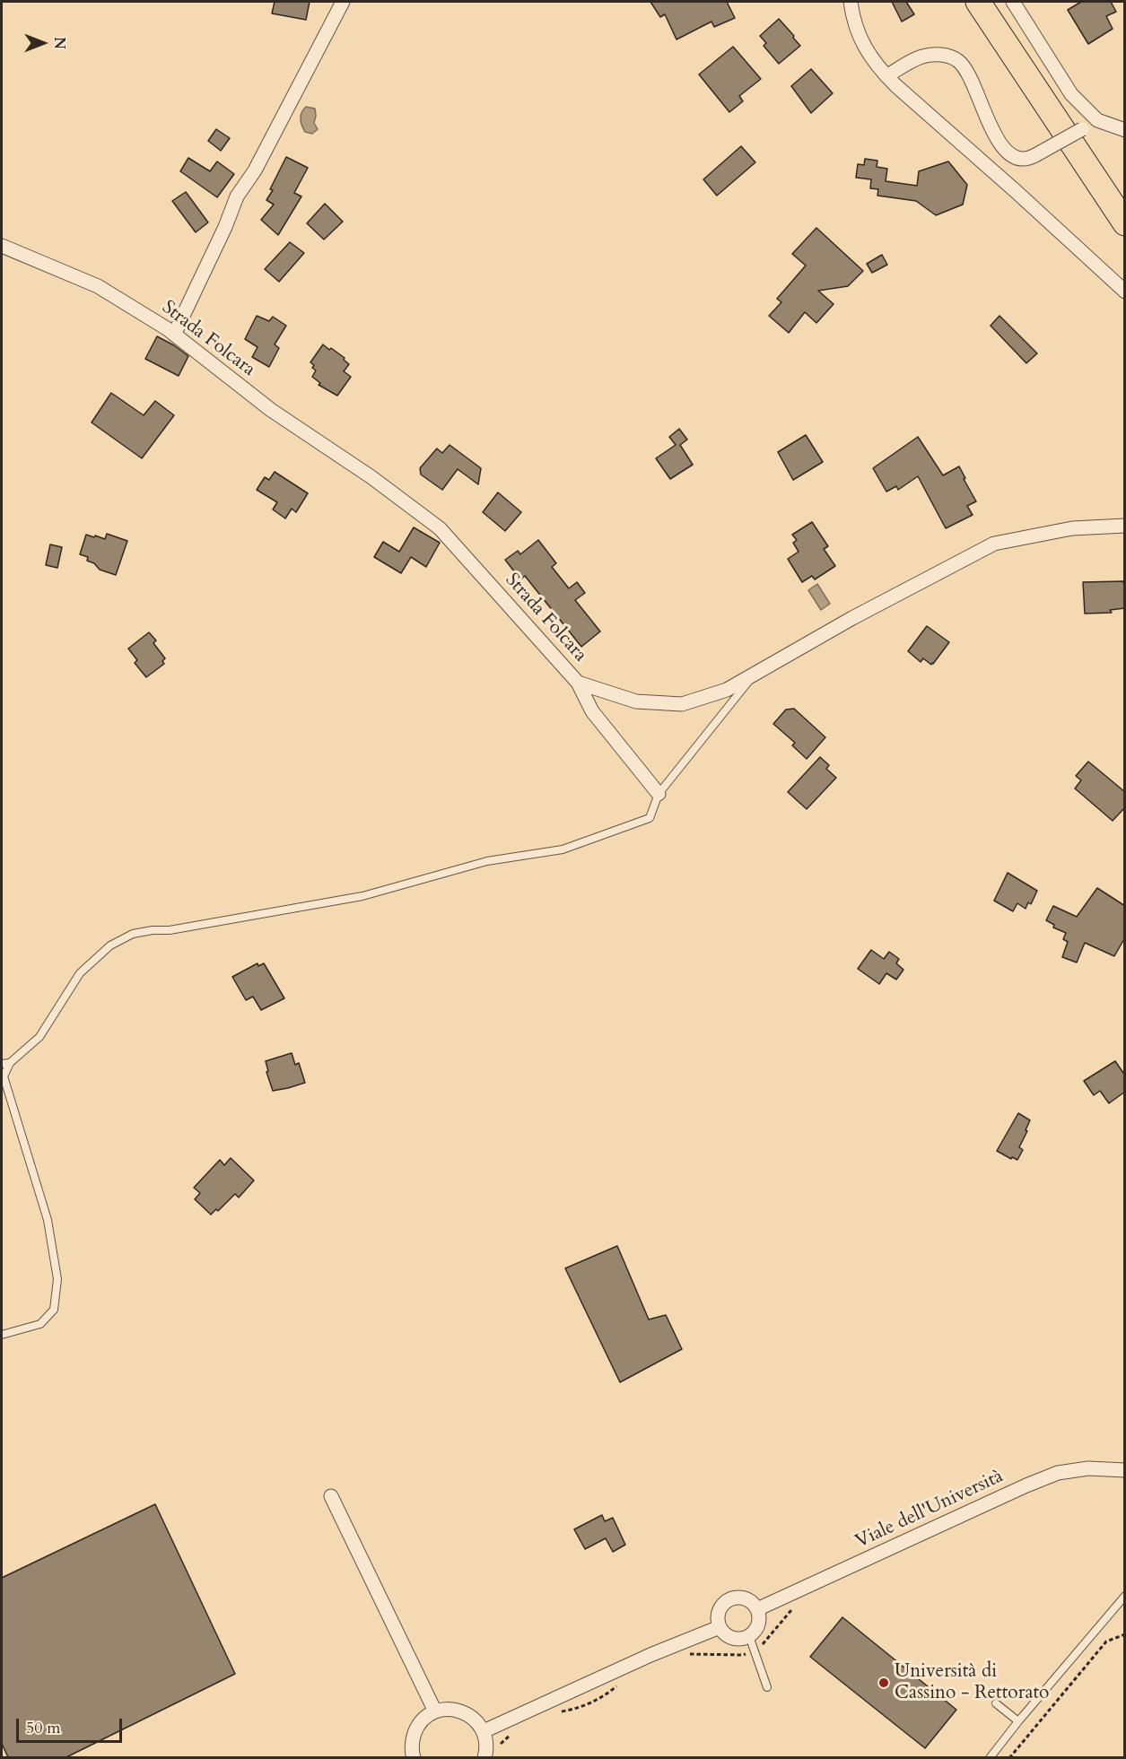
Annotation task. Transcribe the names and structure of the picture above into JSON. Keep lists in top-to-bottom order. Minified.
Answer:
{"streets":{"street":["Strada Folcara","Viale dell'Università"]},"places":["Università di Cassino - Rettorato"],"scale_bar":"50 m","north":"right"}
